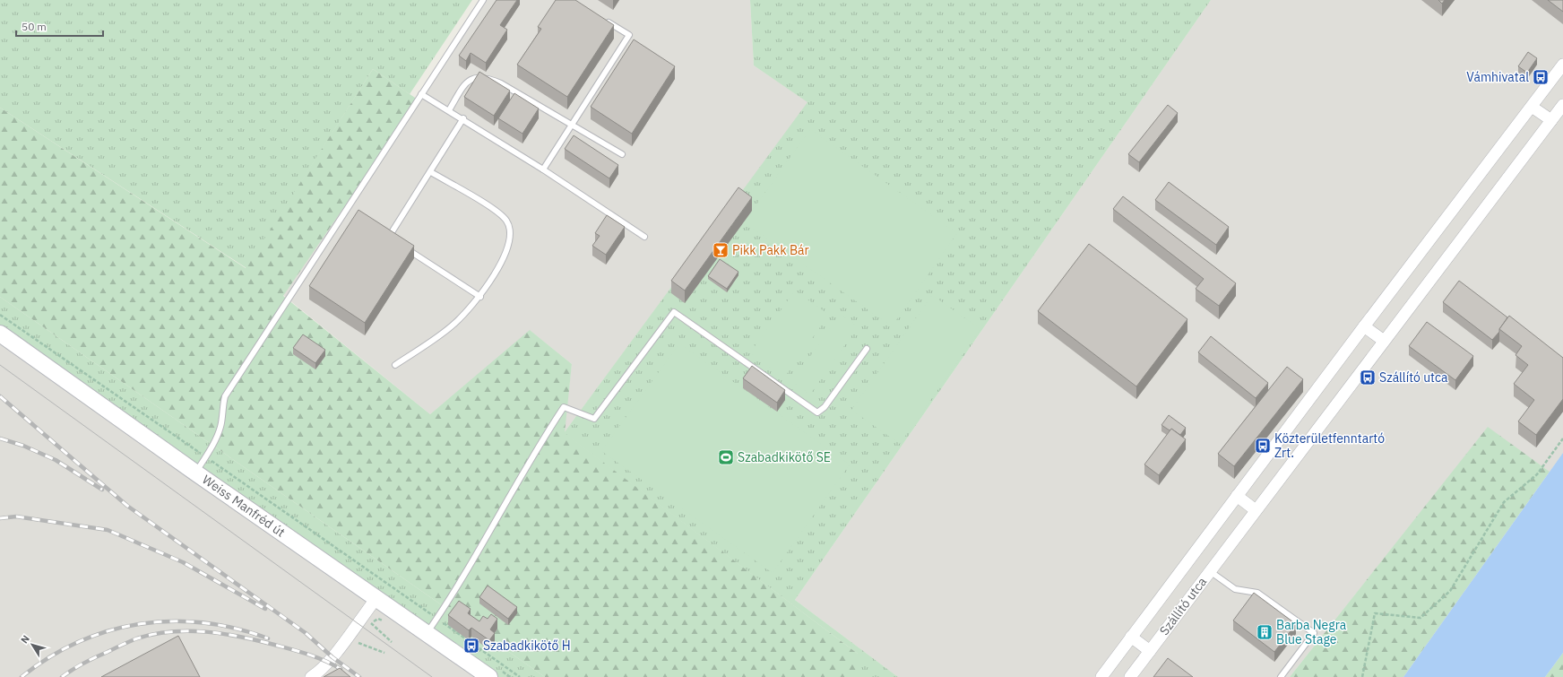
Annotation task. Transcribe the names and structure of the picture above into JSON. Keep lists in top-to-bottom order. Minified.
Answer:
{"streets":{"main road":["Weiss Manfréd út"],"street":["Szállító utca"]},"places":{"bus stop":["Vámhivatal","Szállító utca","Közterületfenntartó Zrt.","Szabadkikötő H"],"bar":["Pikk Pakk Bár"],"sports":["Szabadkikötő SE"],"building":["Barba Negra Blue Stage"]},"scale_bar":"50 m","north":"top left"}
